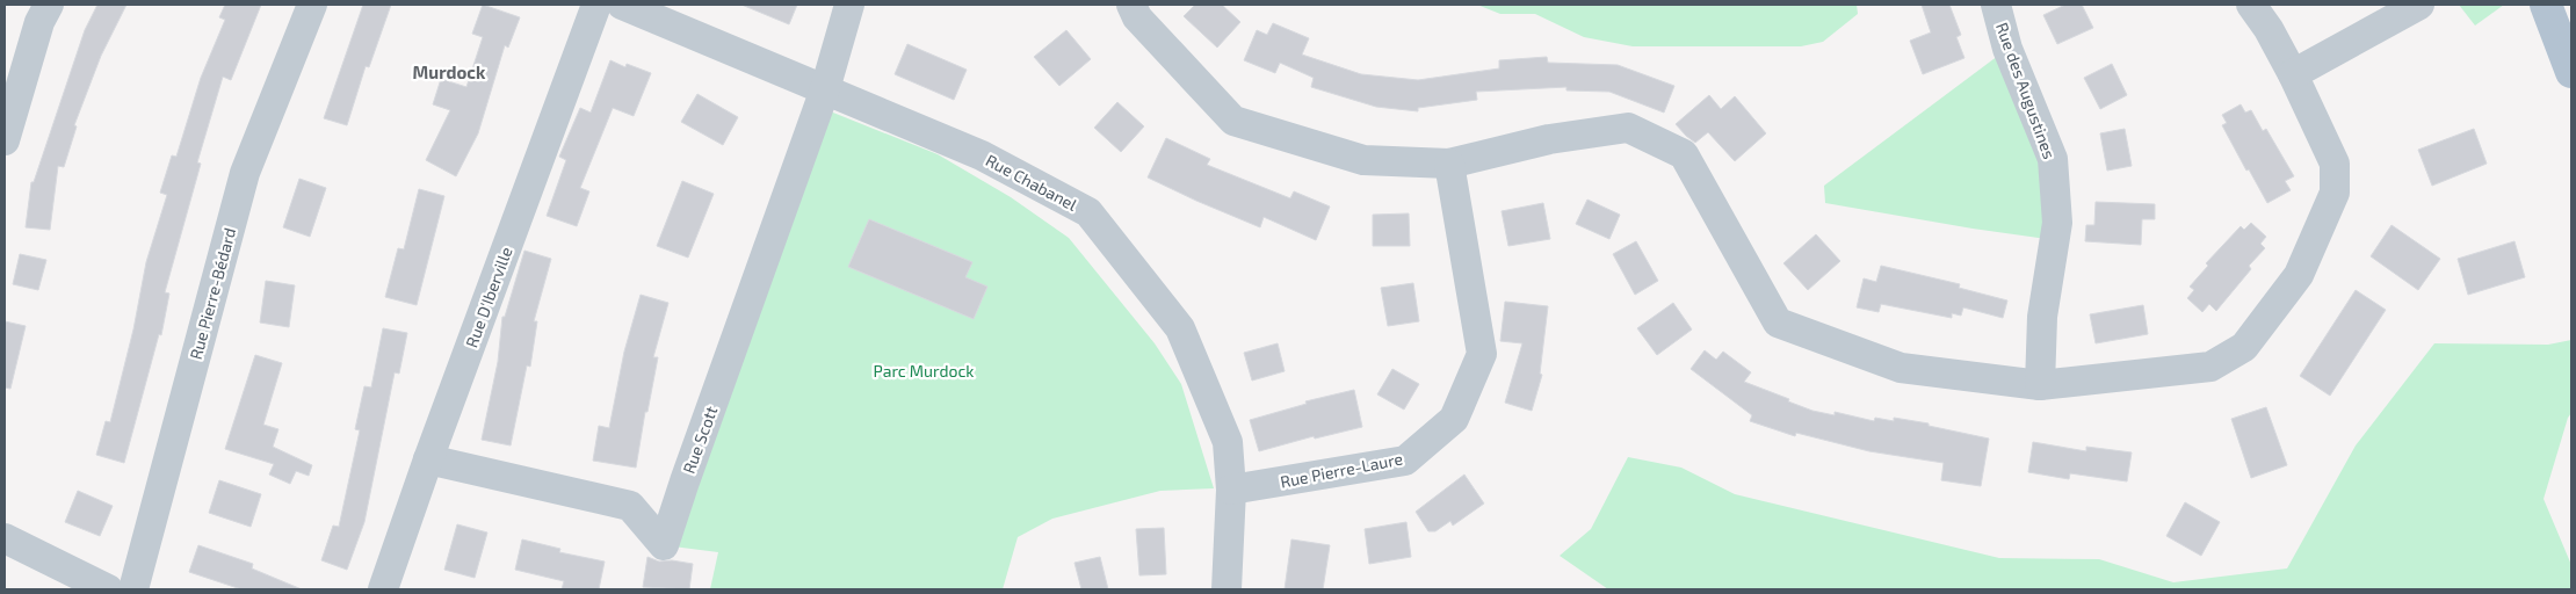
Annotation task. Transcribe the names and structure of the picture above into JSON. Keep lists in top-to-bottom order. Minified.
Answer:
{"streets":{"street":["Rue des Augustines","Rue Chabanel","Rue Pierre-Bédard","Rue D'Iberville","Rue Scott","Rue Pierre-Laure"]},"crossings":[["Rue Chabanel","Rue Scott"],["Rue Chabanel","Rue Pierre-Laure"],["Rue D'Iberville","Rue Scott"]],"districts":["Murdock"],"parks":["Parc Murdock"]}
